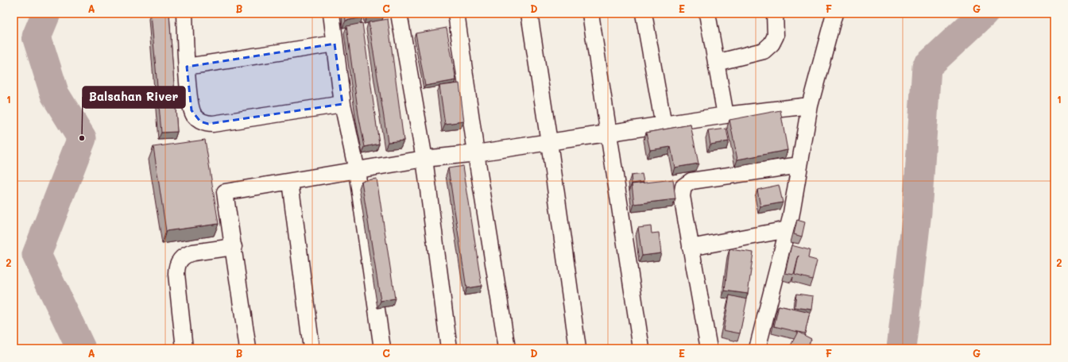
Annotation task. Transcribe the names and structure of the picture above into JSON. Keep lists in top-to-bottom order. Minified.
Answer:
{"places":["Balsahan River"],"grid":{"columns":["A","B","C","D","E","F","G"],"rows":["1","2"]}}
